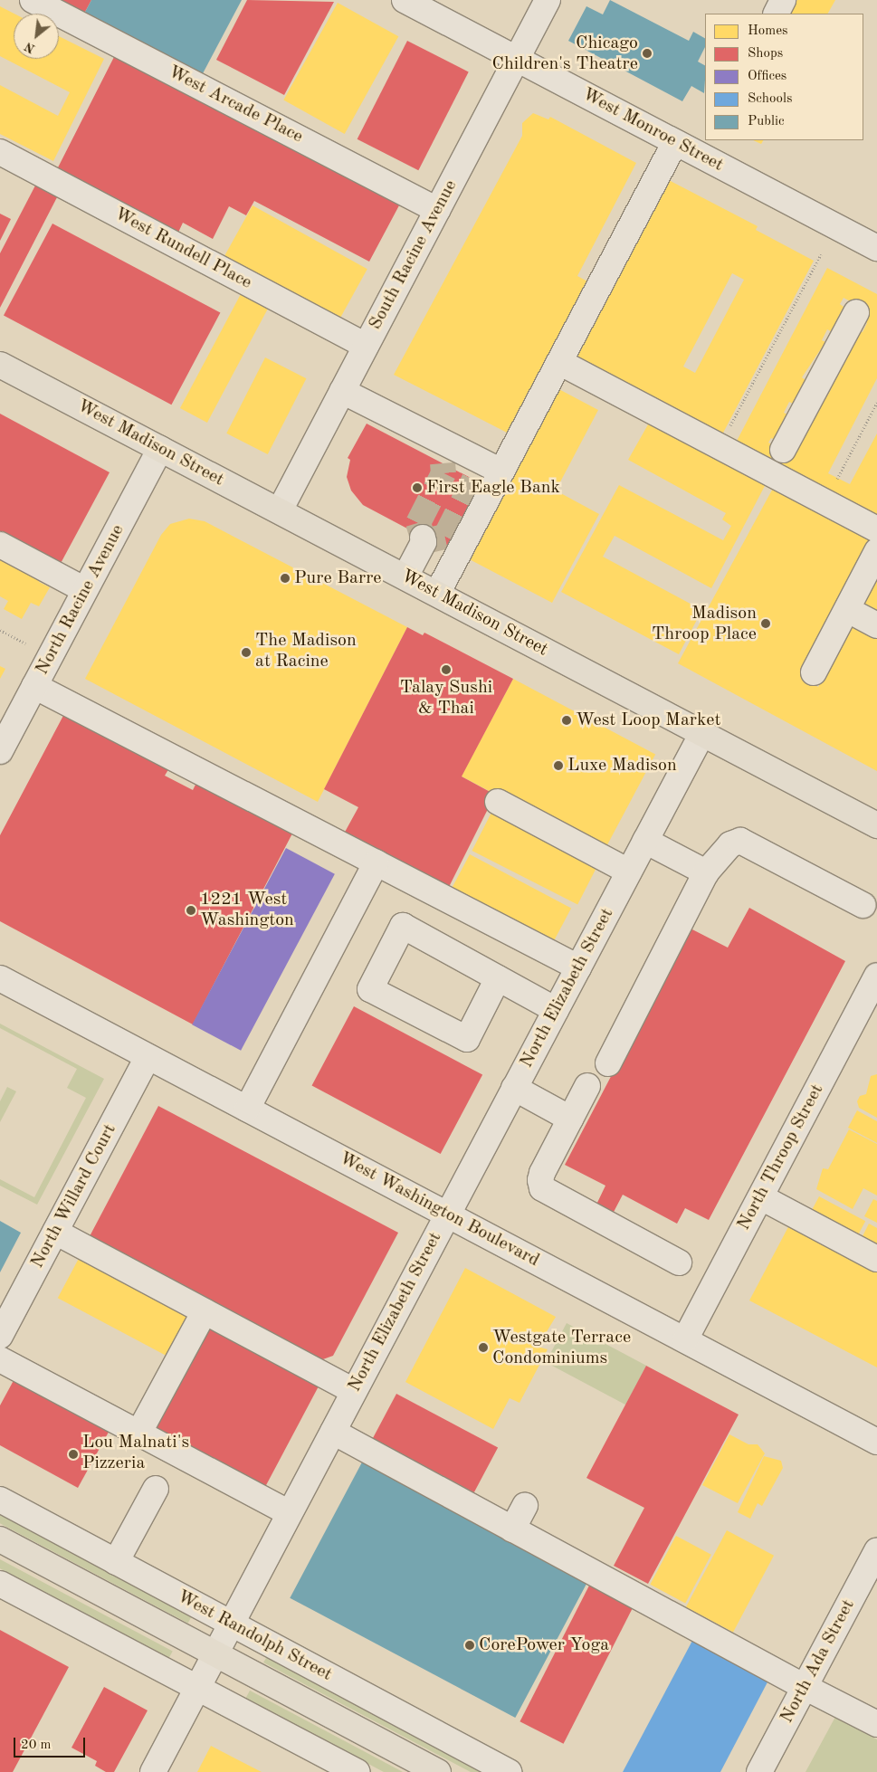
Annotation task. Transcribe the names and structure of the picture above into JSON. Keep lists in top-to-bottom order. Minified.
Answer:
{"streets":{"main road":["West Madison Street","West Randolph Street"],"street":["West Arcade Place","West Monroe Street","West Rundell Place","South Racine Avenue","North Racine Avenue","North Elizabeth Street","North Throop Street","North Willard Court","West Washington Boulevard","North Ada Street"]},"crossings":[["West Arcade Place","South Racine Avenue"],["West Monroe Street","South Racine Avenue"],["West Rundell Place","South Racine Avenue"],["South Racine Avenue","West Madison Street"],["West Madison Street","North Racine Avenue"],["West Madison Street","North Elizabeth Street"],["North Elizabeth Street","West Washington Boulevard"],["North Elizabeth Street","West Randolph Street"],["North Throop Street","West Washington Boulevard"],["North Willard Court","West Washington Boulevard"]],"places":["Chicago Children's Theatre","First Eagle Bank","Pure Barre","Madison Throop Place","The Madison at Racine","Talay Sushi & Thai","West Loop Market","Luxe Madison","1221 West Washington","Westgate Terrace Condominiums","Lou Malnati's Pizzeria","CorePower Yoga"],"legend":["Homes","Shops","Offices","Schools","Public"],"scale_bar":"20 m","north":"bottom left"}
